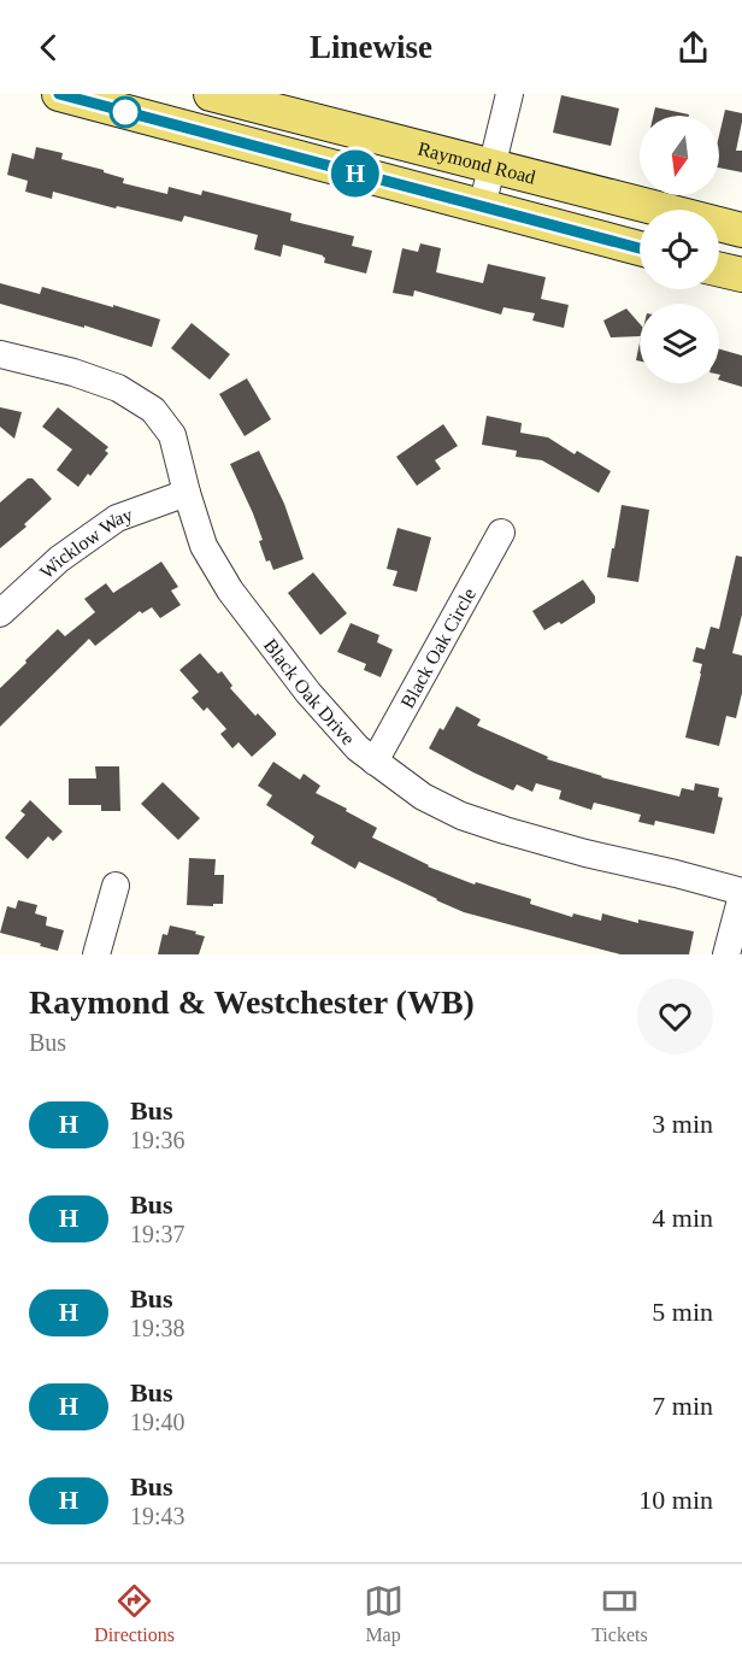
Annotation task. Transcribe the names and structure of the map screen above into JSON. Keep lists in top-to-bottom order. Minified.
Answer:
{"streets":{"main road":["Raymond Road"],"street":["Wicklow Way","Black Oak Circle","Black Oak Drive"]},"crossings":[["Wicklow Way","Black Oak Drive"],["Black Oak Circle","Black Oak Drive"]],"lines":["bus line H"],"north":"bottom","page":{"header":"Linewise","on_map":"H","heading":["Raymond & Westchester (WB)","Bus"],"list":[{"mark":"H","name":"Bus","note":"19:36","value":"3 min"},{"mark":"H","name":"Bus","note":"19:37","value":"4 min"},{"mark":"H","name":"Bus","note":"19:38","value":"5 min"},{"mark":"H","name":"Bus","note":"19:40","value":"7 min"},{"mark":"H","name":"Bus","note":"19:43","value":"10 min"}],"tabs":["Directions","Map","Tickets"]}}
